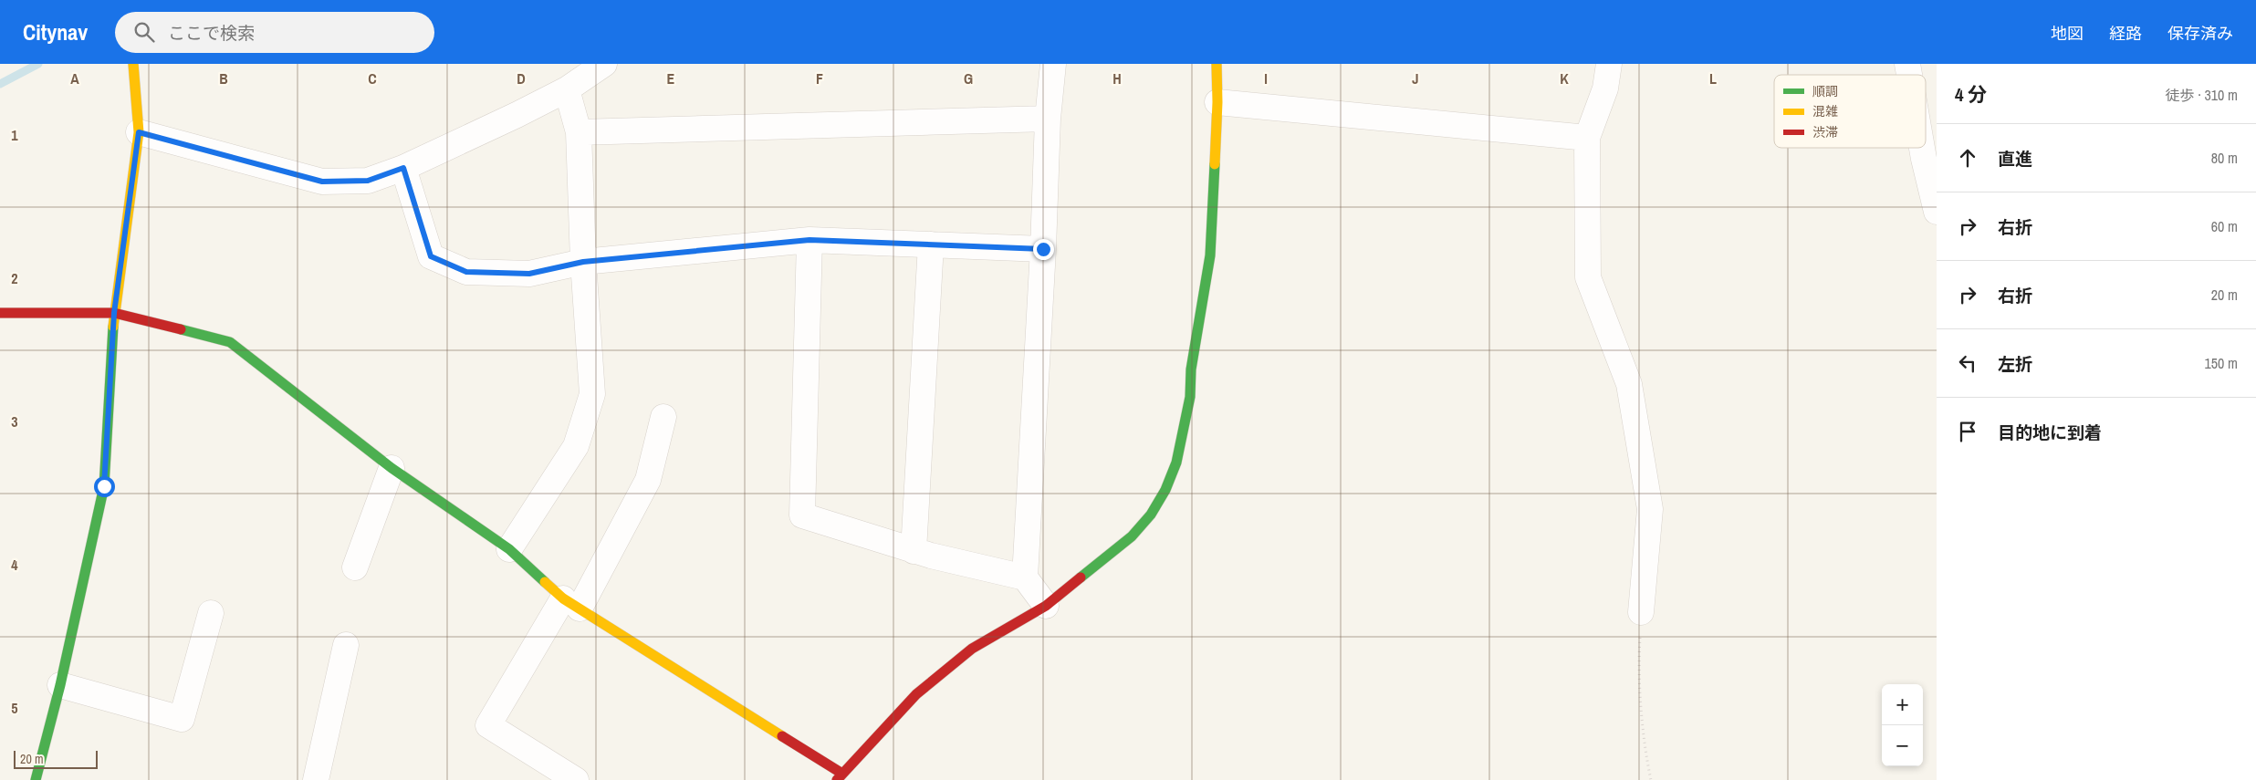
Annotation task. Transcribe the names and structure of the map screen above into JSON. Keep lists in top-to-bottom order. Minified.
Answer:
{"legend":["順調","混雑","渋滞"],"scale_bar":"20 m","page":{"header":"Citynav","search":"ここで検索","nav":["地図","経路","保存済み"],"heading":["4 分","徒歩 · 310 m"],"list":[["直進","80 m"],["右折","60 m"],["右折","20 m"],["左折","150 m"],"目的地に到着"],"map_buttons":["+","−"],"scale":"20 m"},"grid":{"columns":["A","B","C","D","E","F","G","H","I","J","K","L"],"rows":["1","2","3","4","5"]}}
